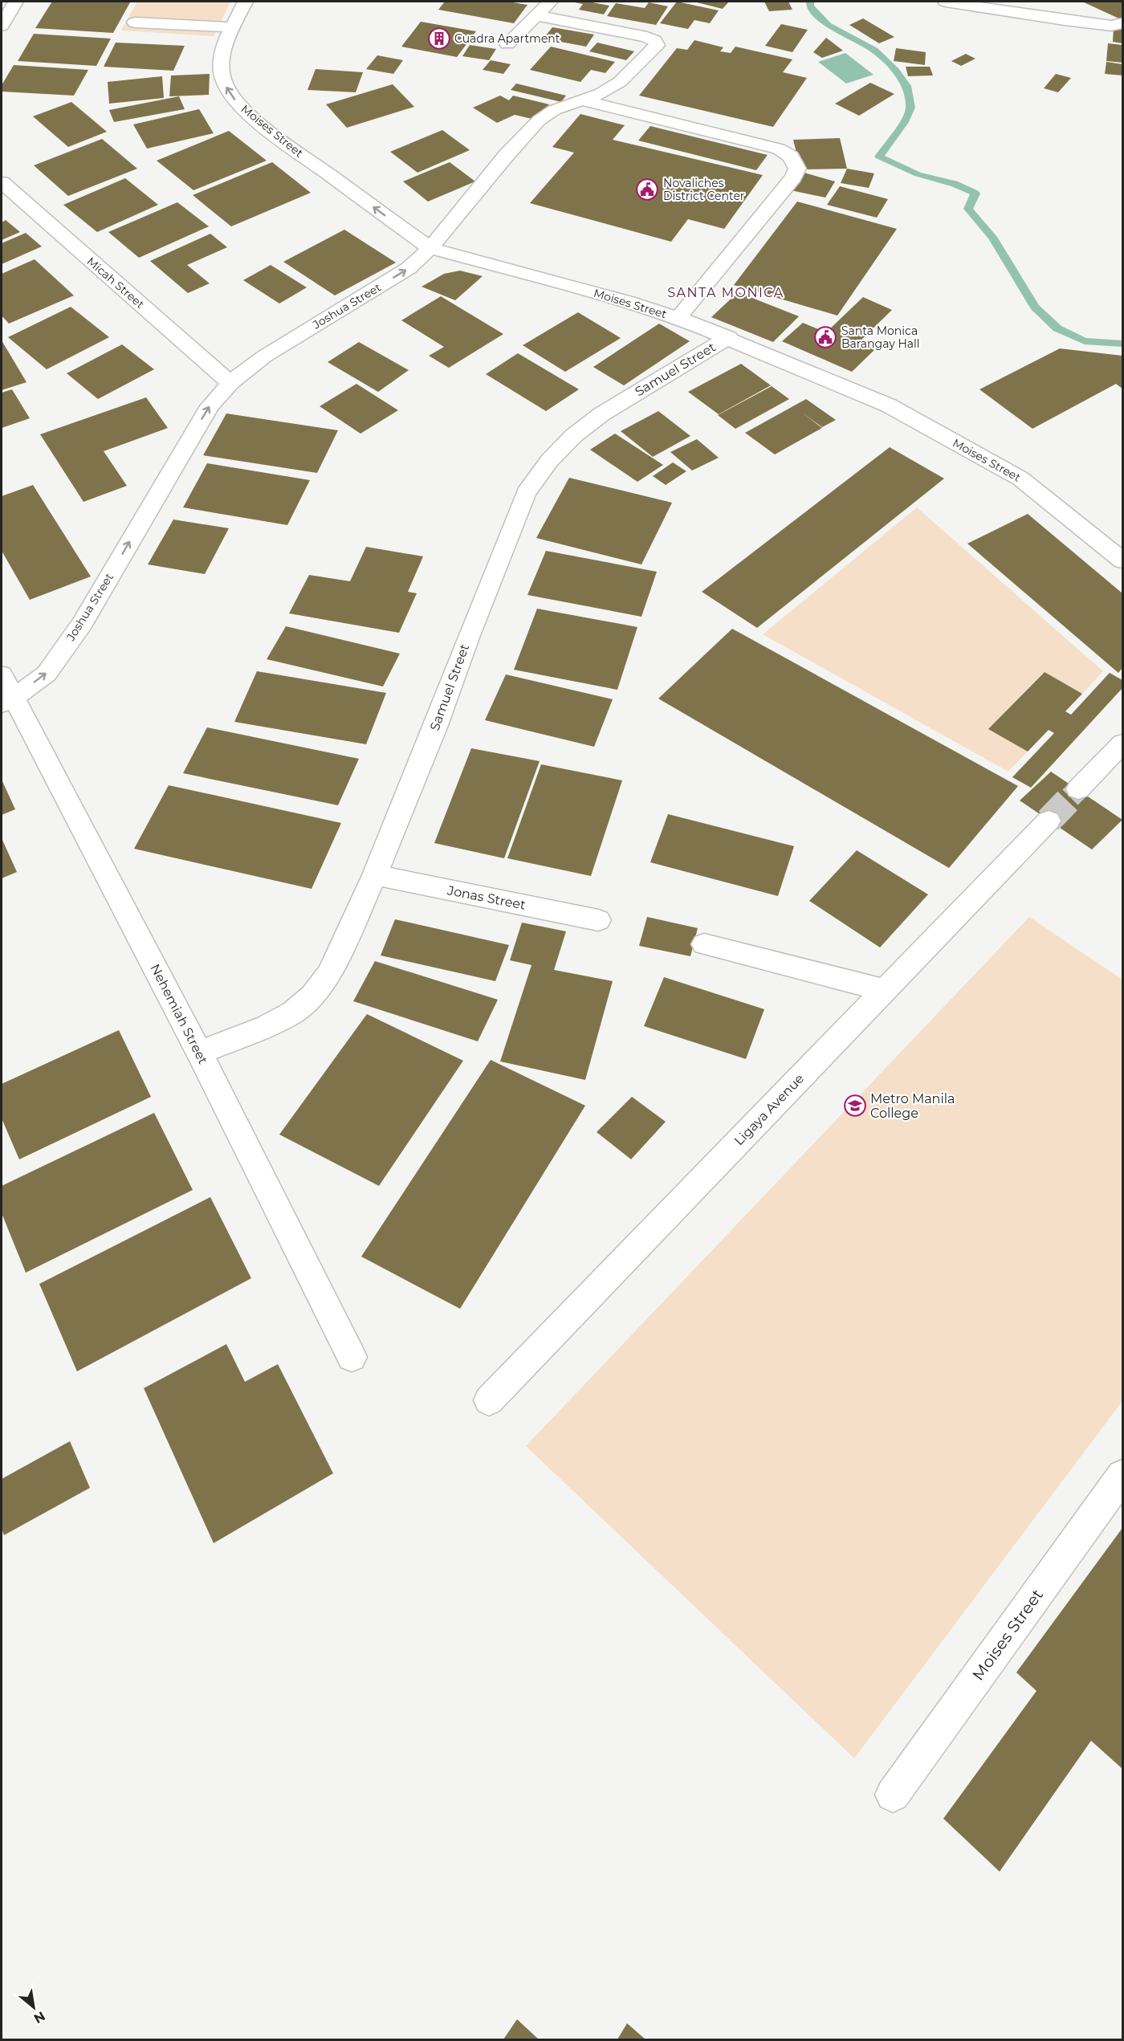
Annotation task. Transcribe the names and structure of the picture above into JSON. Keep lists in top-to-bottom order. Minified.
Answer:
{"streets":{"street":["Moises Street","Micah Street","Joshua Street","Samuel Street","Jonas Street","Nehemiah Street","Ligaya Avenue"]},"crossings":[["Moises Street","Joshua Street"],["Moises Street","Samuel Street"],["Micah Street","Joshua Street"],["Joshua Street","Nehemiah Street"],["Samuel Street","Jonas Street"],["Samuel Street","Nehemiah Street"]],"one_way":["Joshua Street"],"districts":["SANTA MONICA"],"places":{"building":["Cuadra Apartment"],"public building":["Novaliches District Center","Santa Monica Barangay Hall"],"school or university":["Metro Manila College"]},"north":"bottom right"}
